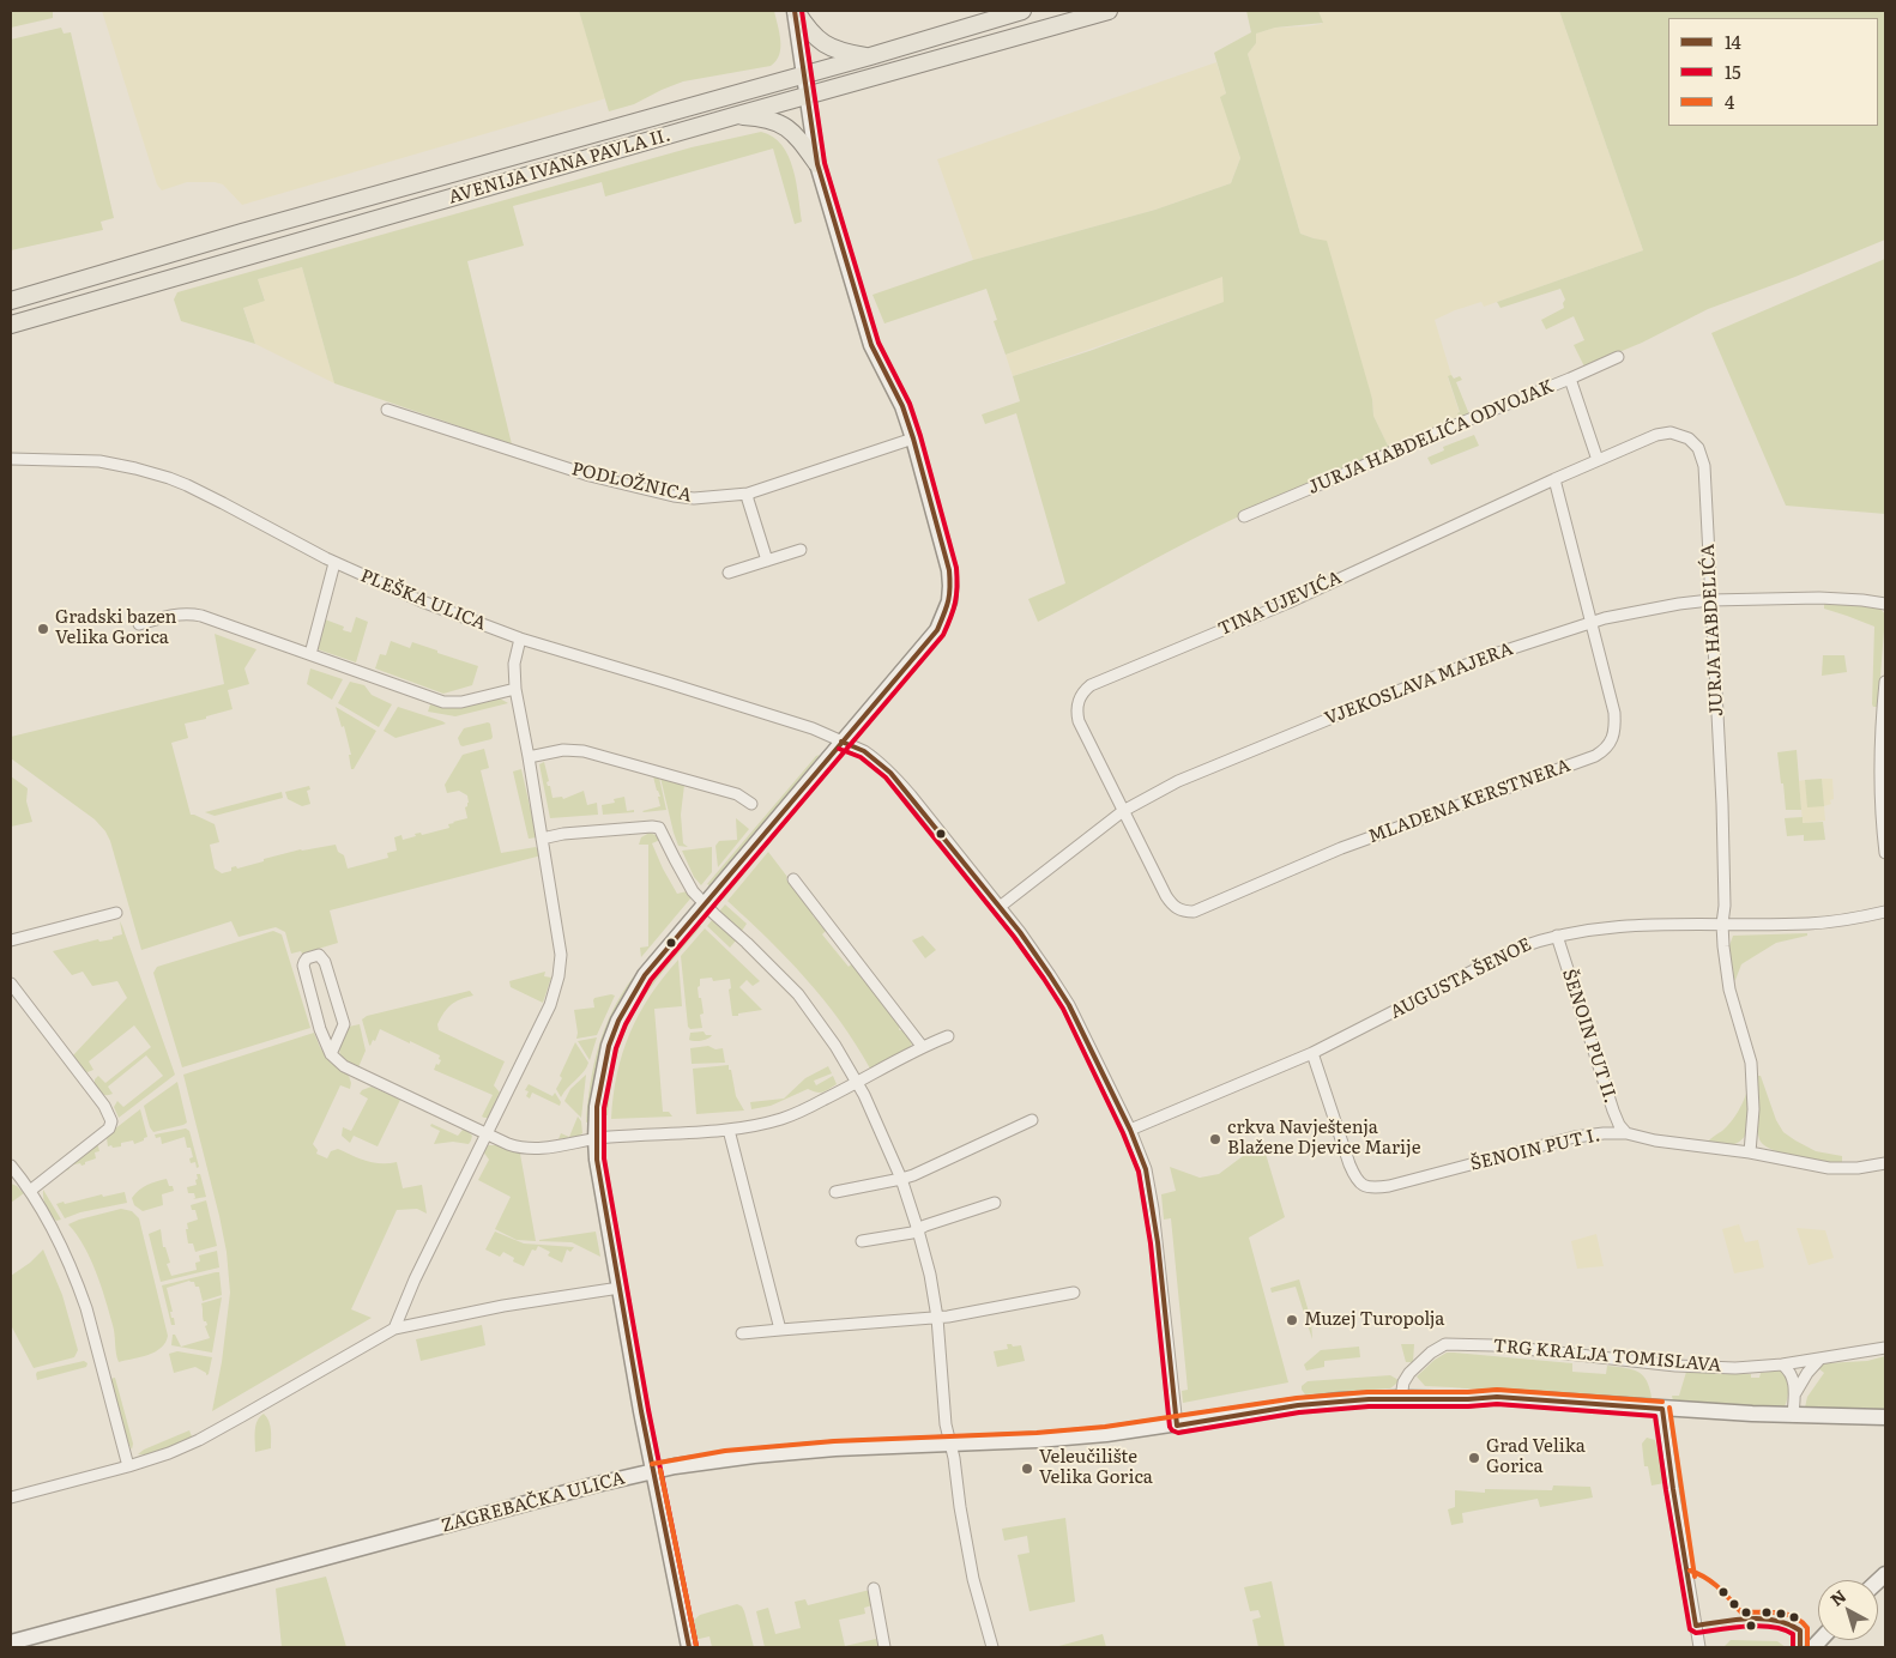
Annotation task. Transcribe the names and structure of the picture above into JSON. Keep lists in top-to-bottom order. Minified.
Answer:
{"streets":{"main road":["AVENIJA IVANA PAVLA II.","ZAGREBAČKA ULICA"],"street":["JURJA HABDELIĆA ODVOJAK","PODLOŽNICA","PLEŠKA ULICA","TINA UJEVIĆA","JURJA HABDELIĆA","VJEKOSLAVA MAJERA","MLADENA KERSTNERA","AUGUSTA ŠENOE","ŠENOIN PUT II.","ŠENOIN PUT I.","TRG KRALJA TOMISLAVA"]},"crossings":[["PLEŠKA ULICA","VJEKOSLAVA MAJERA"],["PLEŠKA ULICA","AUGUSTA ŠENOE"],["PLEŠKA ULICA","ZAGREBAČKA ULICA"],["TINA UJEVIĆA","JURJA HABDELIĆA"],["TINA UJEVIĆA","VJEKOSLAVA MAJERA"],["TINA UJEVIĆA","MLADENA KERSTNERA"],["JURJA HABDELIĆA","VJEKOSLAVA MAJERA"],["JURJA HABDELIĆA","AUGUSTA ŠENOE"],["JURJA HABDELIĆA","ŠENOIN PUT I."],["VJEKOSLAVA MAJERA","MLADENA KERSTNERA"],["AUGUSTA ŠENOE","ŠENOIN PUT II."],["AUGUSTA ŠENOE","ŠENOIN PUT I."],["ŠENOIN PUT II.","ŠENOIN PUT I."]],"places":["Gradski bazen Velika Gorica","crkva Navještenja Blažene Djevice Marije","Muzej Turopolja","Grad Velika Gorica","Veleučilište Velika Gorica"],"lines":["transit line 14","transit line 15","transit line 4"],"legend":["14","15","4"],"north":"top left"}
